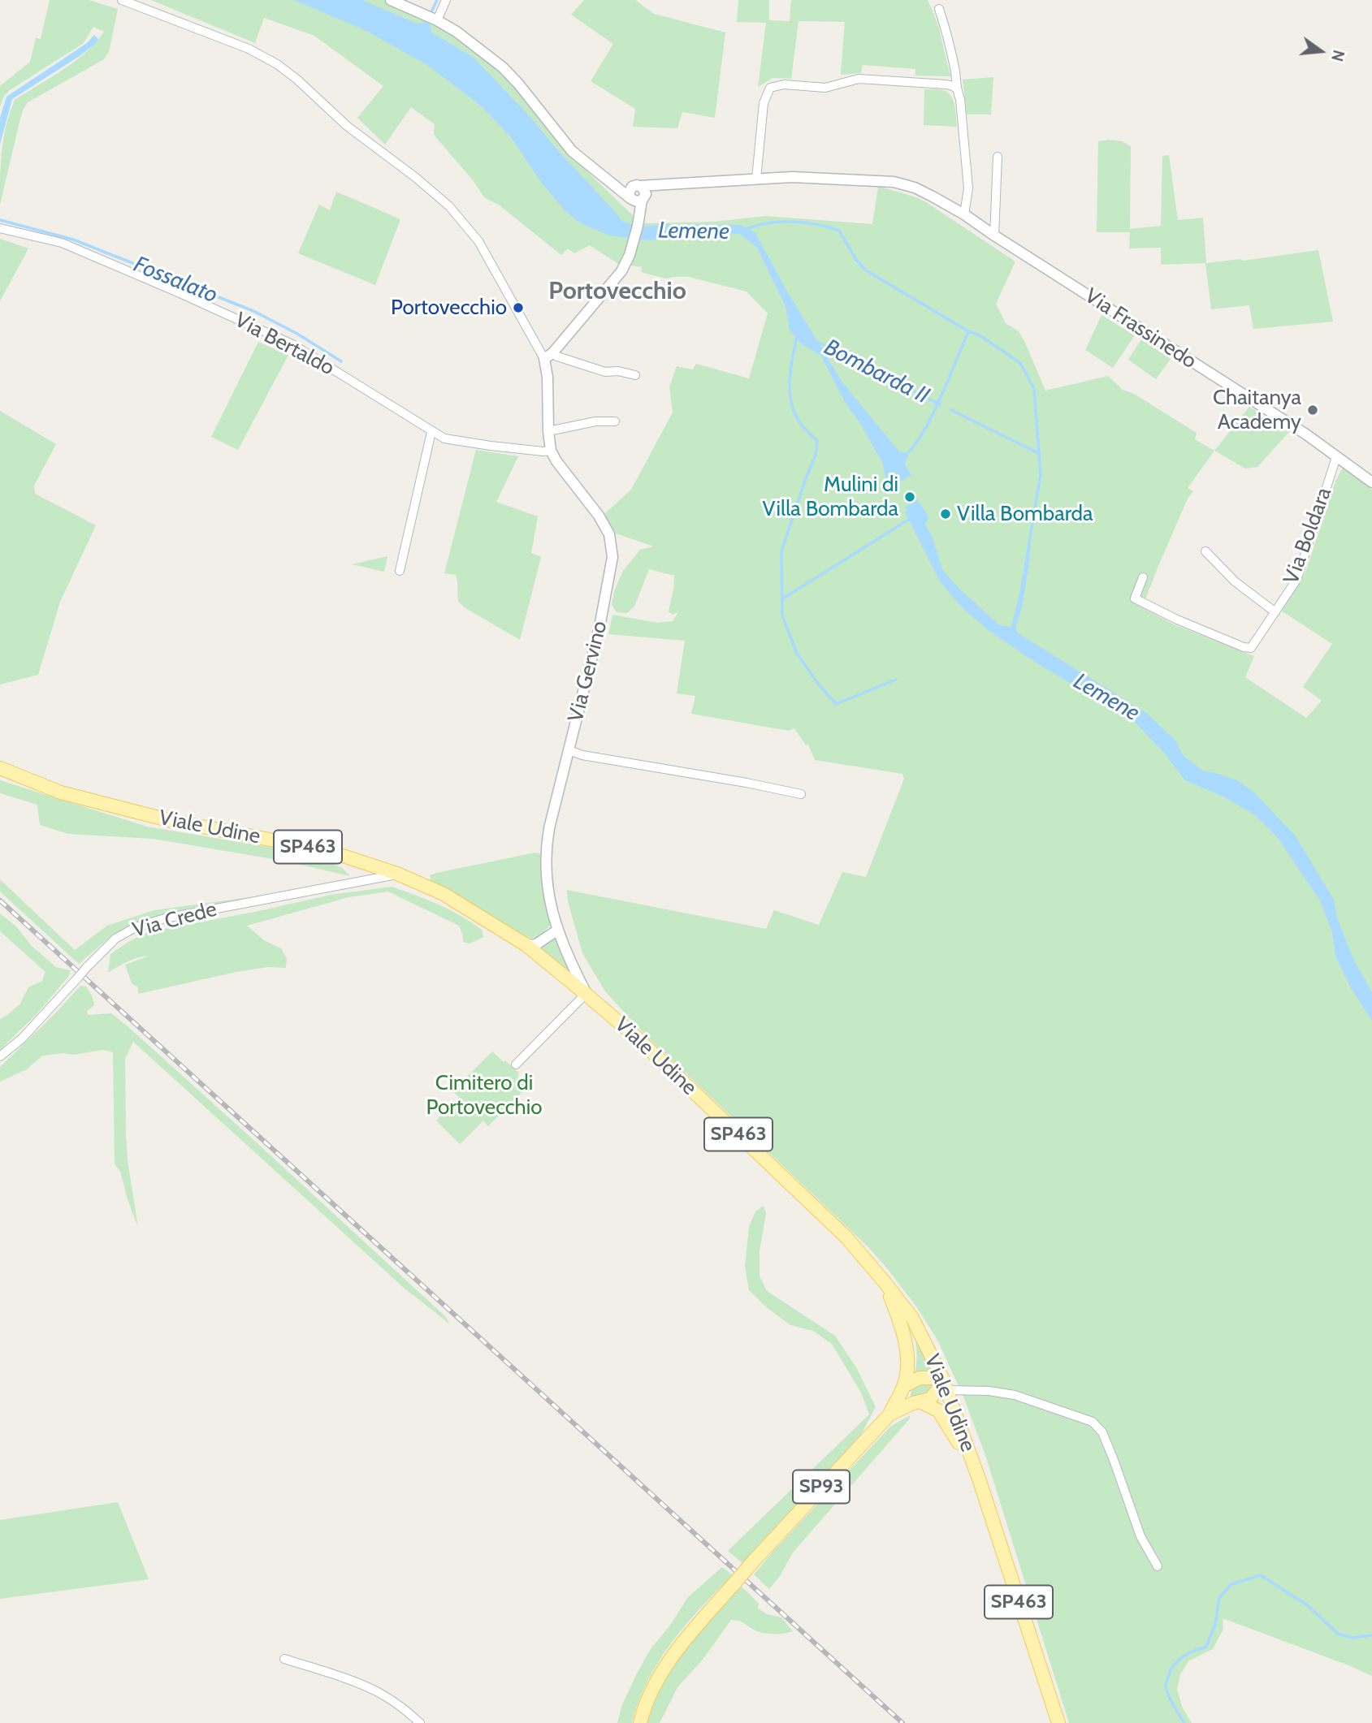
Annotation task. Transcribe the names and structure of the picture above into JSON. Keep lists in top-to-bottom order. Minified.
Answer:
{"streets":{"main road":["Viale Udine","SP463","SP93"],"street":["Via Frassinedo","Via Bertaldo","Via Boldara","Via Gervino","Via Crede"]},"crossings":[["Via Frassinedo","Via Boldara"],["Via Bertaldo","Via Gervino"],["Via Gervino","Viale Udine"],["Viale Udine","Via Crede"],["Viale Udine","SP93"]],"districts":["Portovecchio"],"water":["Lemene","Fossalato","Bombarda II"],"parks":["Cimitero di Portovecchio"],"places":["Portovecchio","Chaitanya Academy","Mulini di Villa Bombarda","Villa Bombarda"],"north":"right"}
